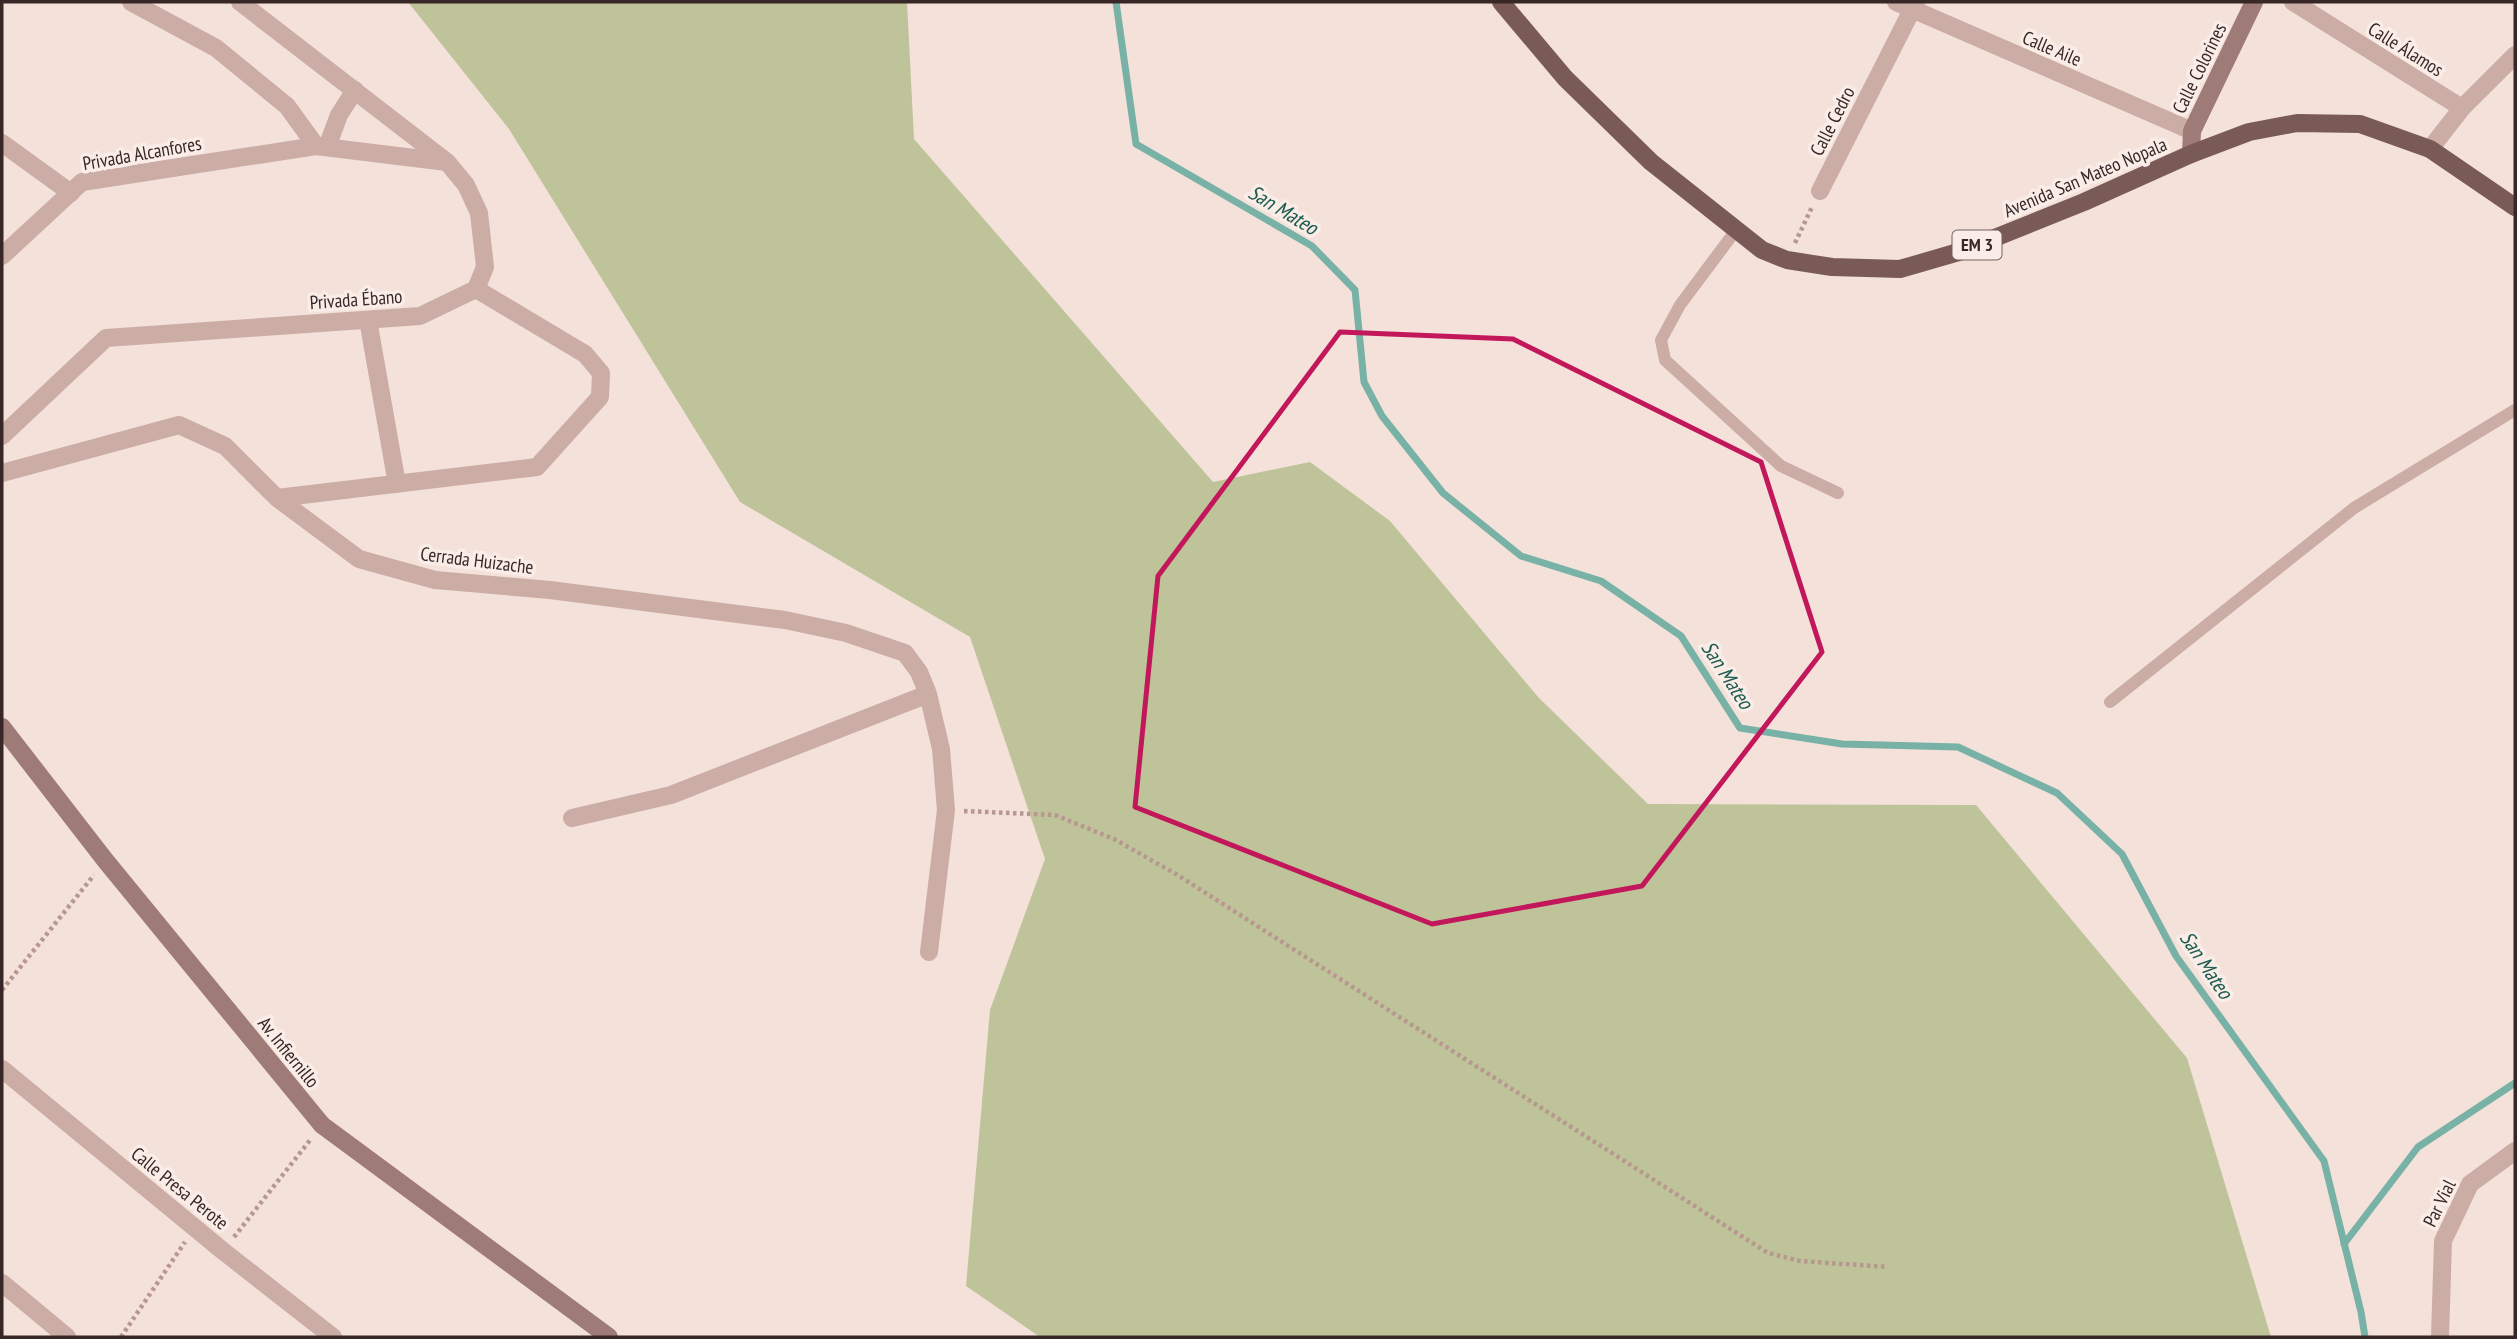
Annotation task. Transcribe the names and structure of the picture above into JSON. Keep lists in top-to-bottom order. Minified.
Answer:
{"streets":{"main road":["Avenida San Mateo Nopala","EM 3"],"street":["Calle Aile","Calle Álamos","Calle Colorines","Calle Cedro","Privada Alcanfores","Privada Ébano","Cerrada Huizache","Av. Infiernillo","Calle Presa Perote","Par Vial"]},"crossings":[["Calle Aile","Calle Colorines"],["Calle Aile","Calle Cedro"],["Calle Colorines","Avenida San Mateo Nopala"]],"water":["San Mateo"]}
